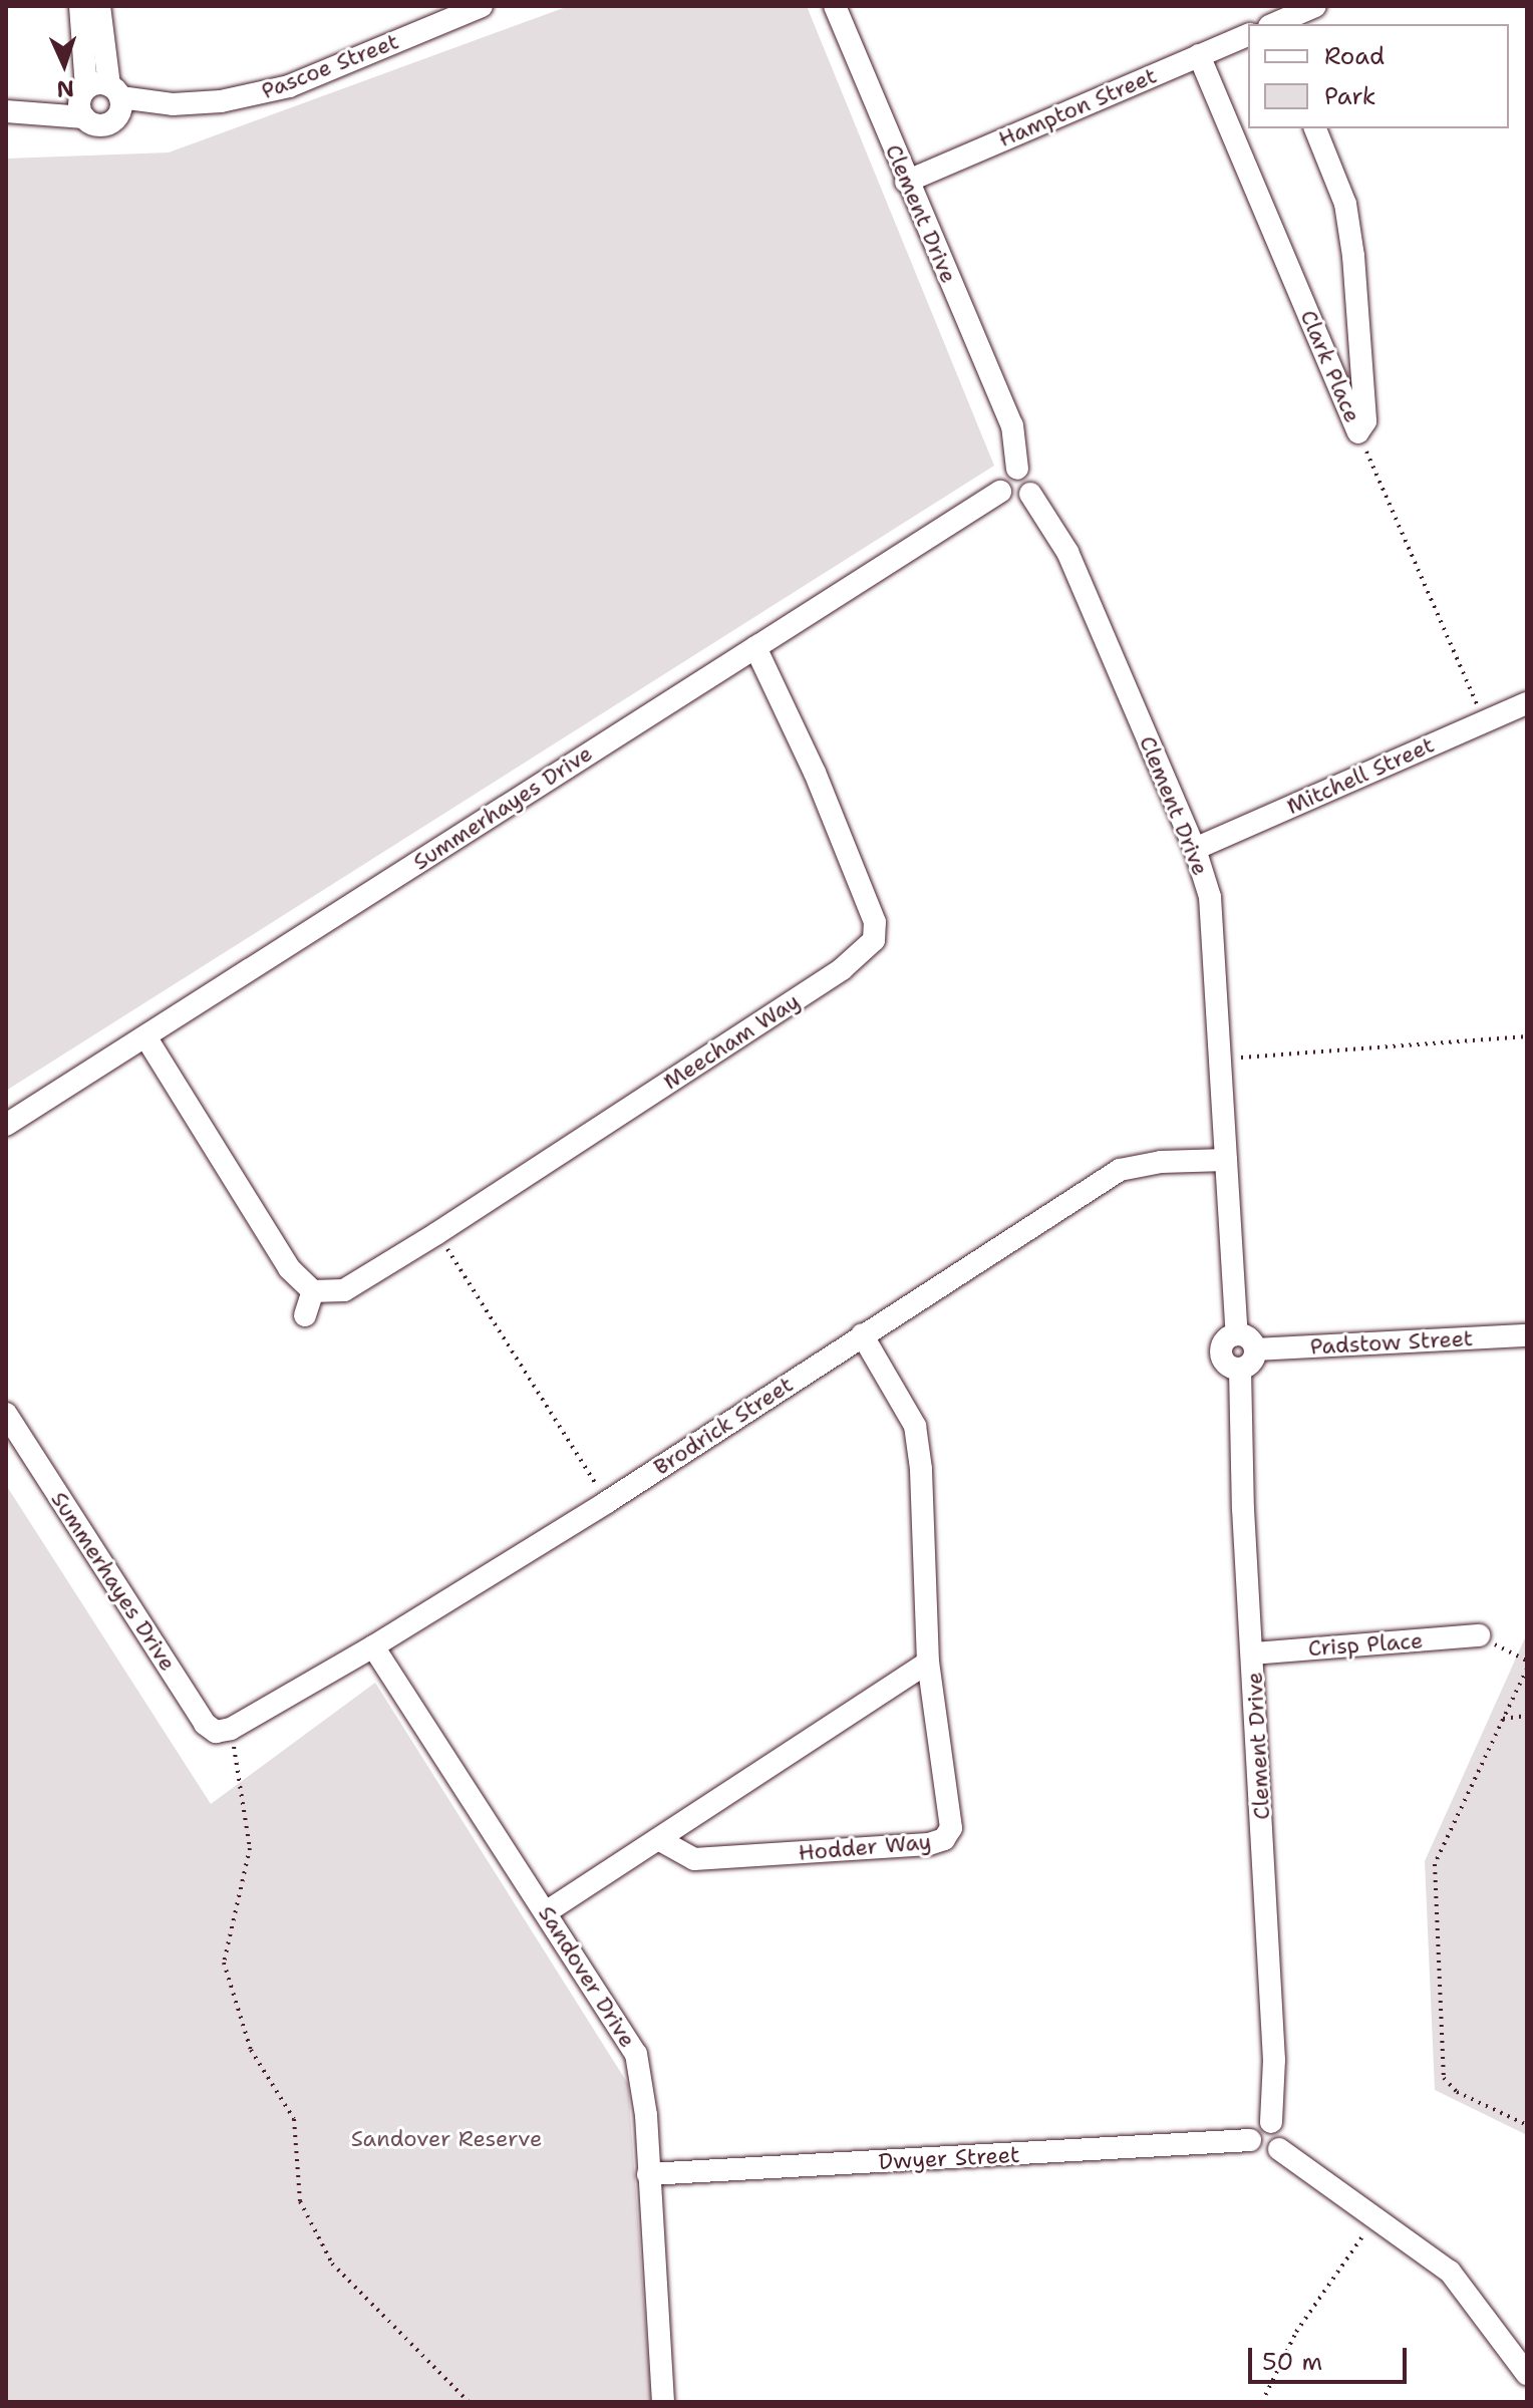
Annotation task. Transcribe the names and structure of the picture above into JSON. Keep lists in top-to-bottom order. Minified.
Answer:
{"streets":{"street":["Pascoe Street","Hampton Street","Clement Drive","Clark Place","Mitchell Street","Summerhayes Drive","Meecham Way","Padstow Street","Brodrick Street","Crisp Place","Hodder Way","Sandover Drive","Dwyer Street"]},"crossings":[["Hampton Street","Clement Drive"],["Hampton Street","Clark Place"],["Clement Drive","Mitchell Street"],["Clement Drive","Summerhayes Drive"],["Clement Drive","Padstow Street"],["Clement Drive","Brodrick Street"],["Clement Drive","Crisp Place"],["Clement Drive","Dwyer Street"],["Summerhayes Drive","Meecham Way"],["Summerhayes Drive","Brodrick Street"],["Brodrick Street","Hodder Way"],["Brodrick Street","Sandover Drive"],["Sandover Drive","Dwyer Street"]],"parks":["Sandover Reserve"],"legend":["Road","Park"],"scale_bar":"50 m","north":"bottom"}
